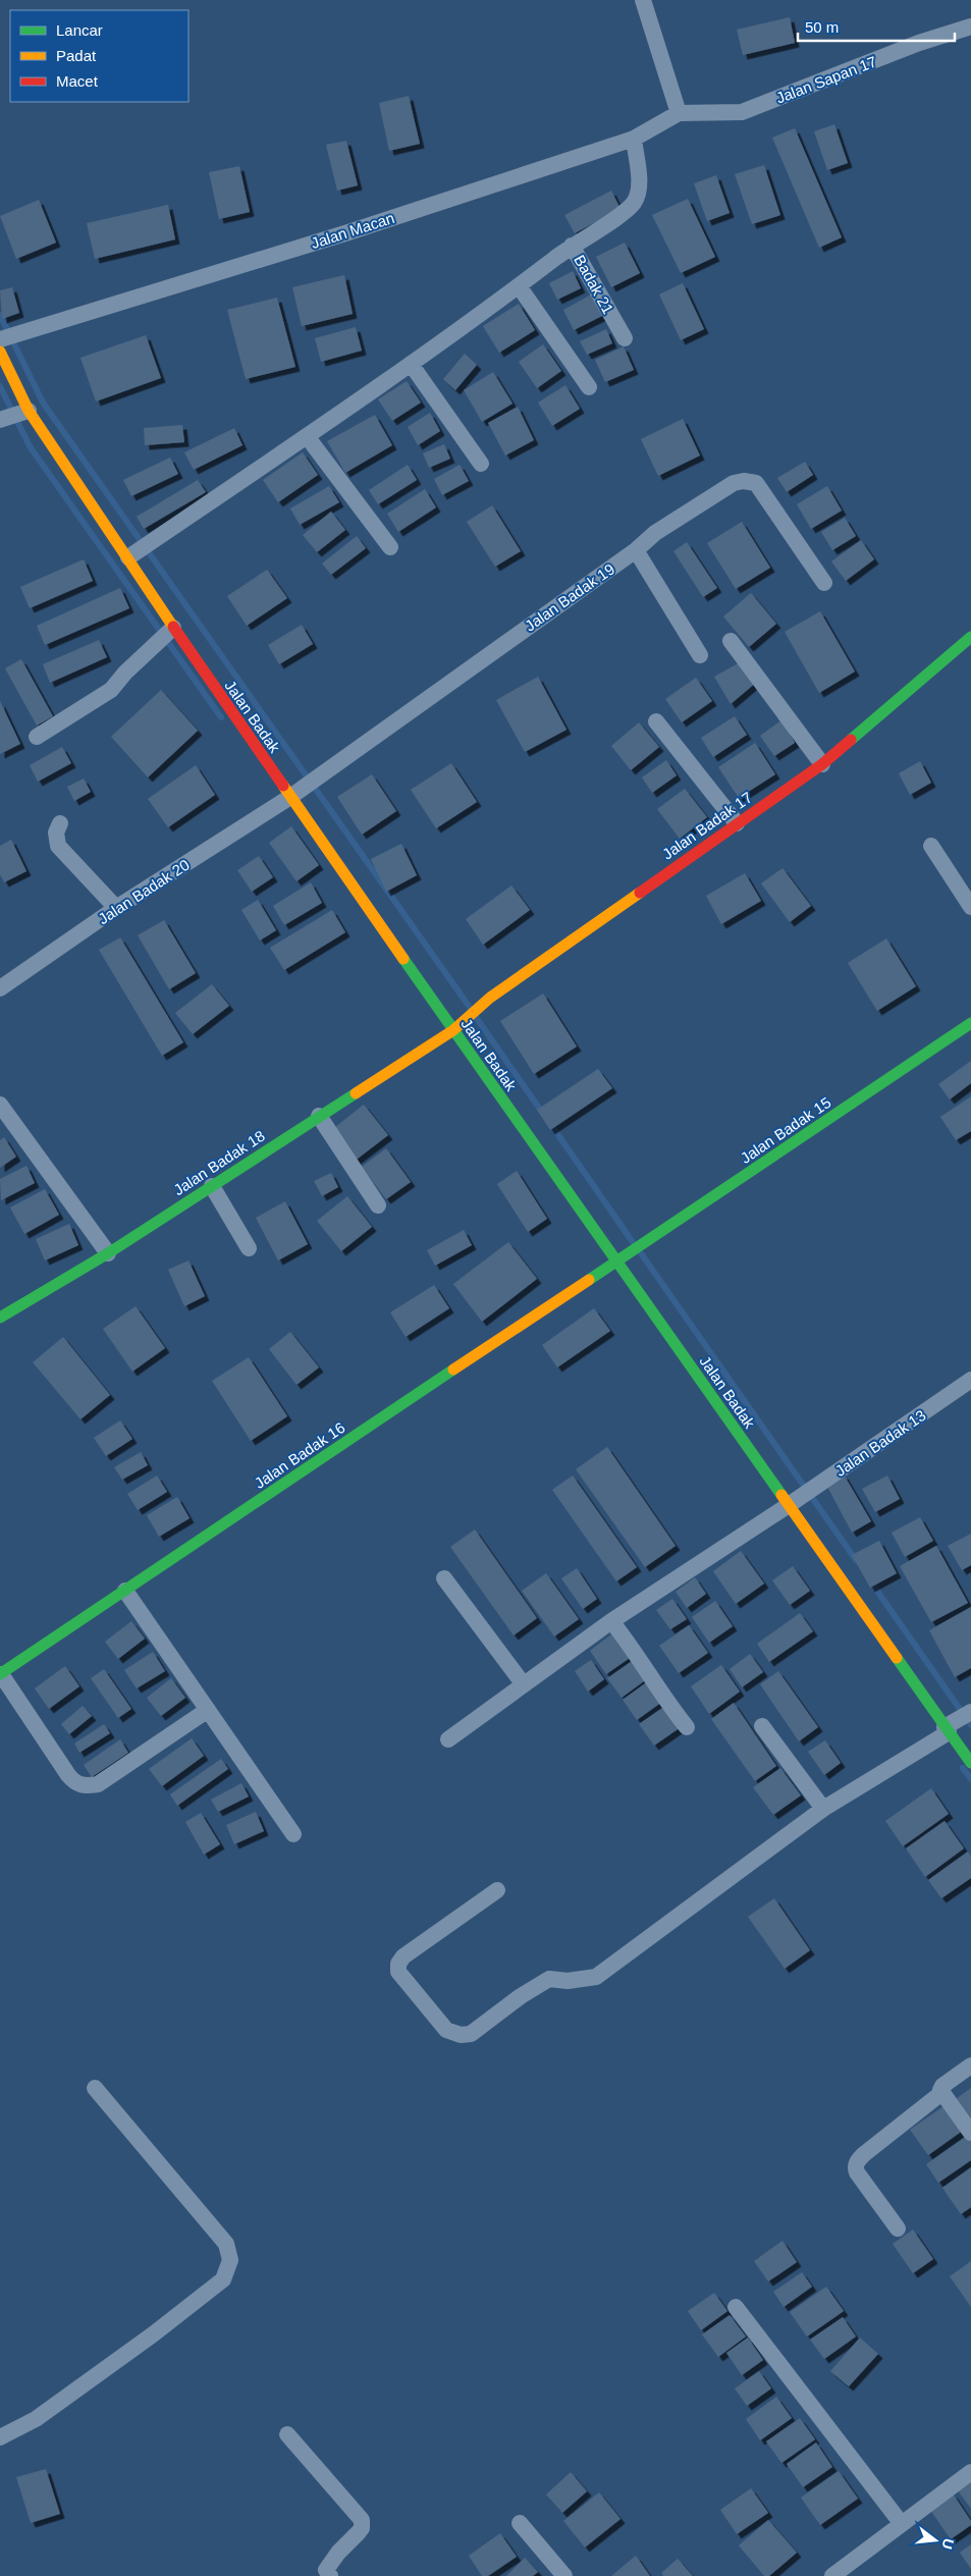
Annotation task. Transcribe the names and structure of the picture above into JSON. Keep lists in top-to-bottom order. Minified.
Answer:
{"streets":{"street":["Jalan Sapan 17","Jalan Macan","Badak 21","Jalan Badak 19","Jalan Badak","Jalan Badak 17","Jalan Badak 20","Jalan Badak 15","Jalan Badak 18","Jalan Badak 13","Jalan Badak 16"]},"crossings":[["Jalan Sapan 17","Jalan Macan"],["Jalan Macan","Badak 21"],["Jalan Badak 19","Jalan Badak"],["Jalan Badak 19","Jalan Badak 20"],["Jalan Badak","Jalan Badak 17"],["Jalan Badak","Jalan Badak 20"],["Jalan Badak","Jalan Badak 15"],["Jalan Badak","Jalan Badak 18"],["Jalan Badak","Jalan Badak 13"],["Jalan Badak","Jalan Badak 16"],["Jalan Badak 17","Jalan Badak 18"],["Jalan Badak 15","Jalan Badak 16"]],"legend":["Lancar","Padat","Macet"],"scale_bar":"50 m","north":"right"}
